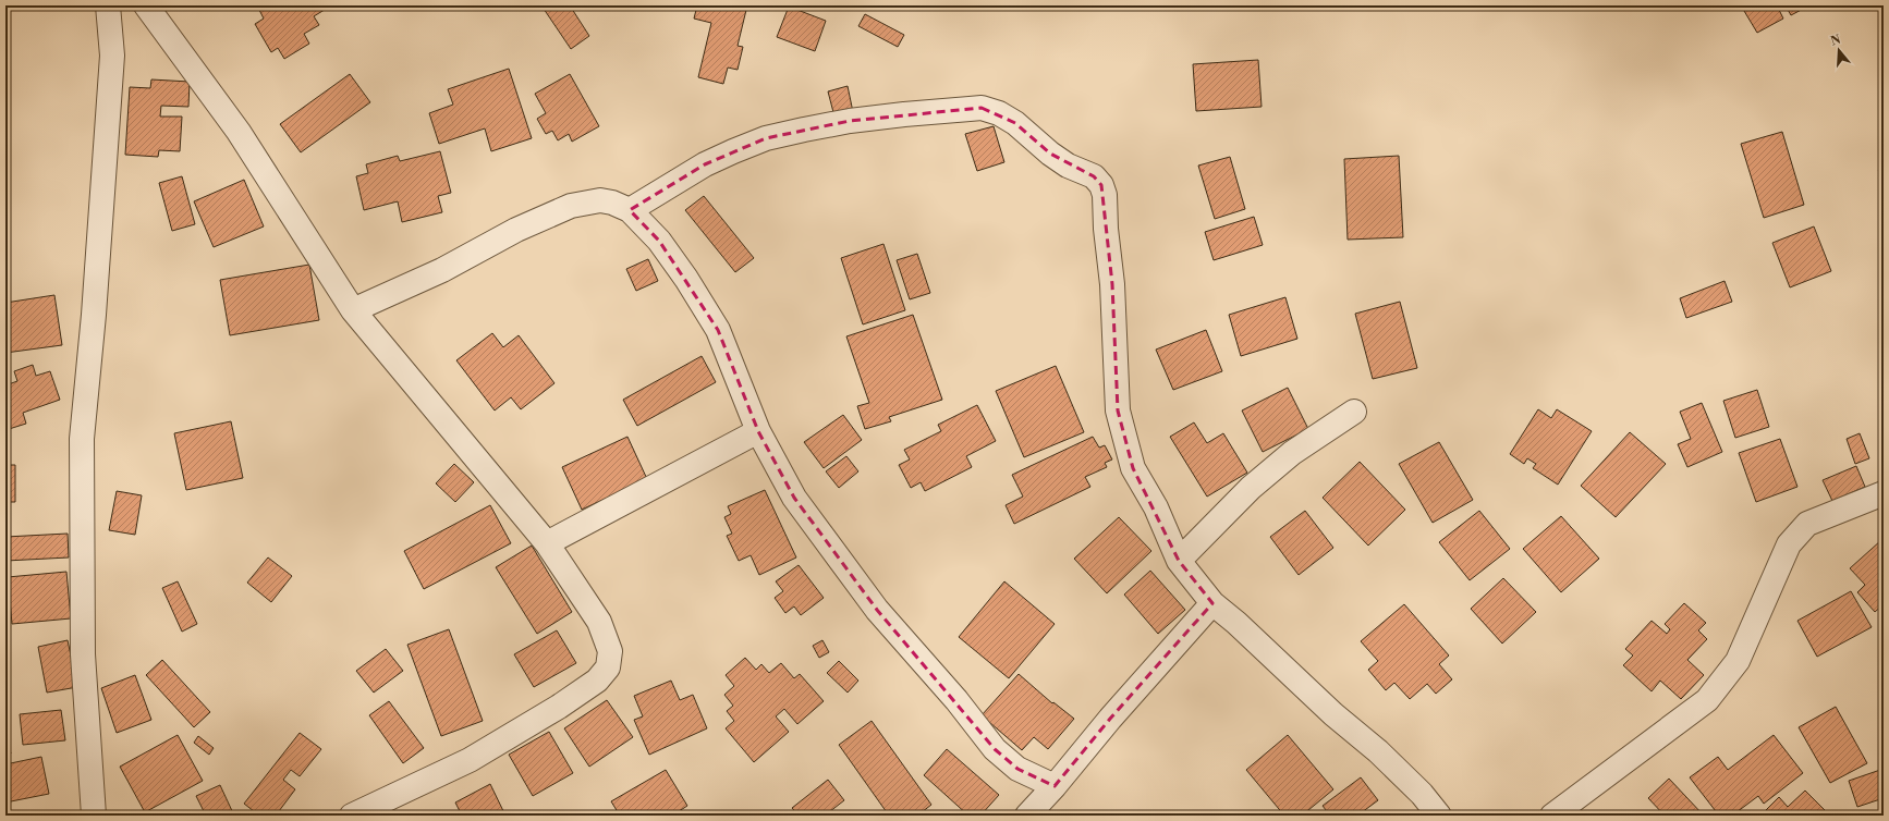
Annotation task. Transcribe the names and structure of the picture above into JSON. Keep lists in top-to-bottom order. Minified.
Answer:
{"north":"top"}
